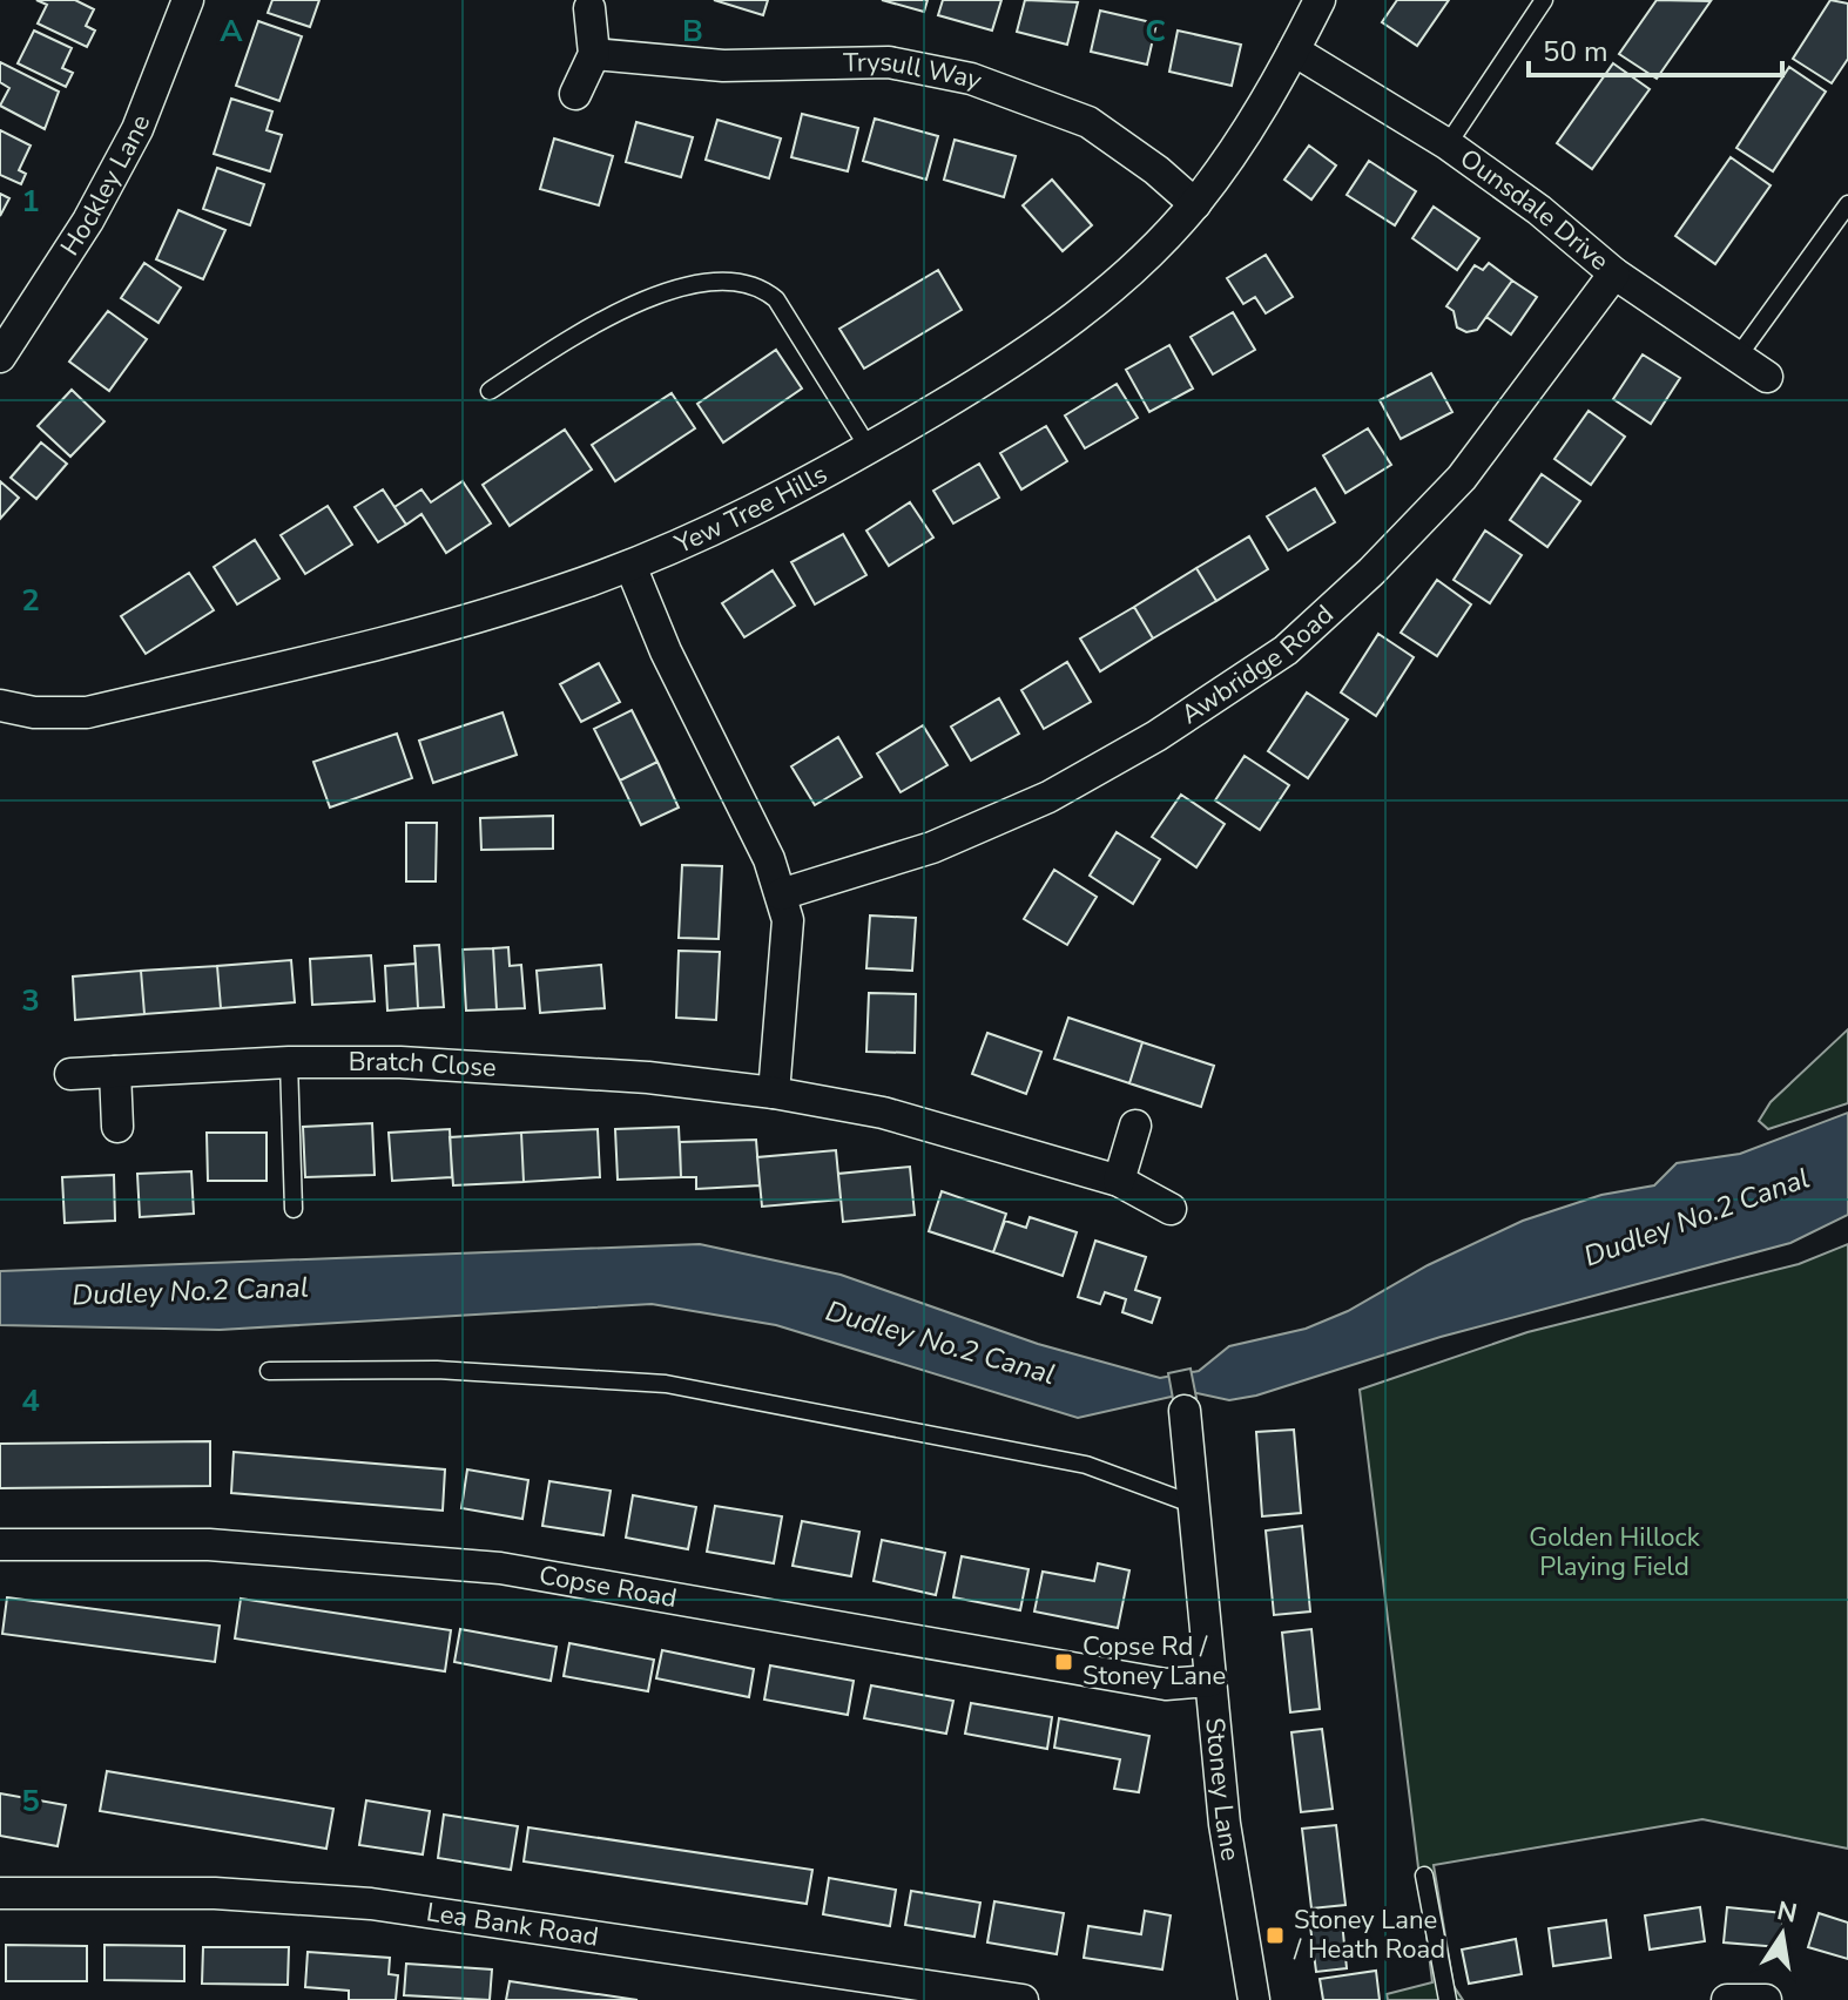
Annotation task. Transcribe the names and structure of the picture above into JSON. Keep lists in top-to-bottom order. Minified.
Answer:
{"streets":{"street":["Trysull Way","Hockley Lane","Ounsdale Drive","Yew Tree Hills","Awbridge Road","Bratch Close","Copse Road","Stoney Lane","Lea Bank Road"]},"crossings":[["Trysull Way","Yew Tree Hills"],["Ounsdale Drive","Yew Tree Hills"],["Ounsdale Drive","Awbridge Road"],["Copse Road","Stoney Lane"]],"water":["Dudley No.2 Canal"],"parks":["Golden Hillock Playing Field"],"places":{"transit":["Copse Rd / Stoney Lane","Stoney Lane / Heath Road"]},"scale_bar":"50 m","north":"top","grid":{"columns":["A","B","C"],"rows":["1","2","3","4","5"]}}
